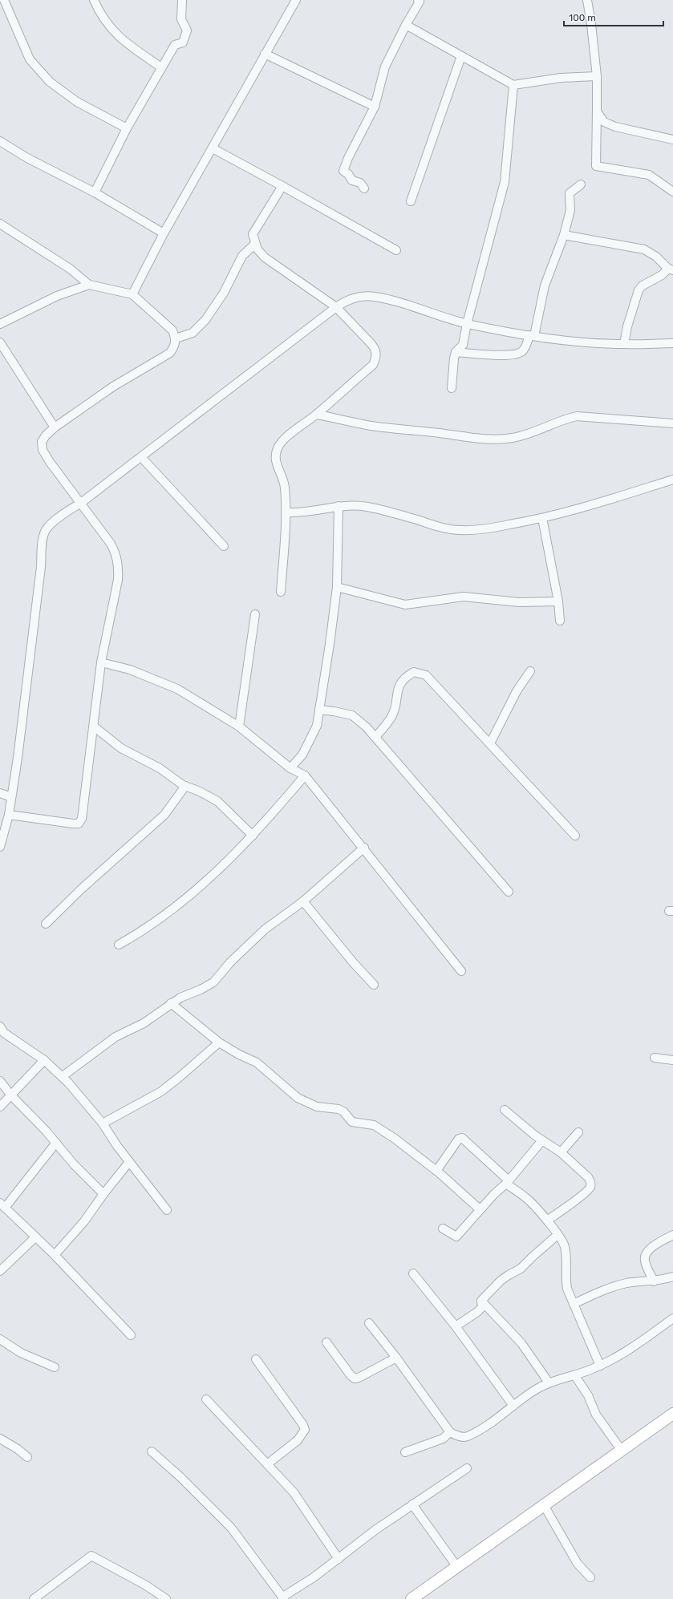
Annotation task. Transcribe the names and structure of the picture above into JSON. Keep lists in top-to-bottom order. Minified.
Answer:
{"scale_bar":"100 m"}
